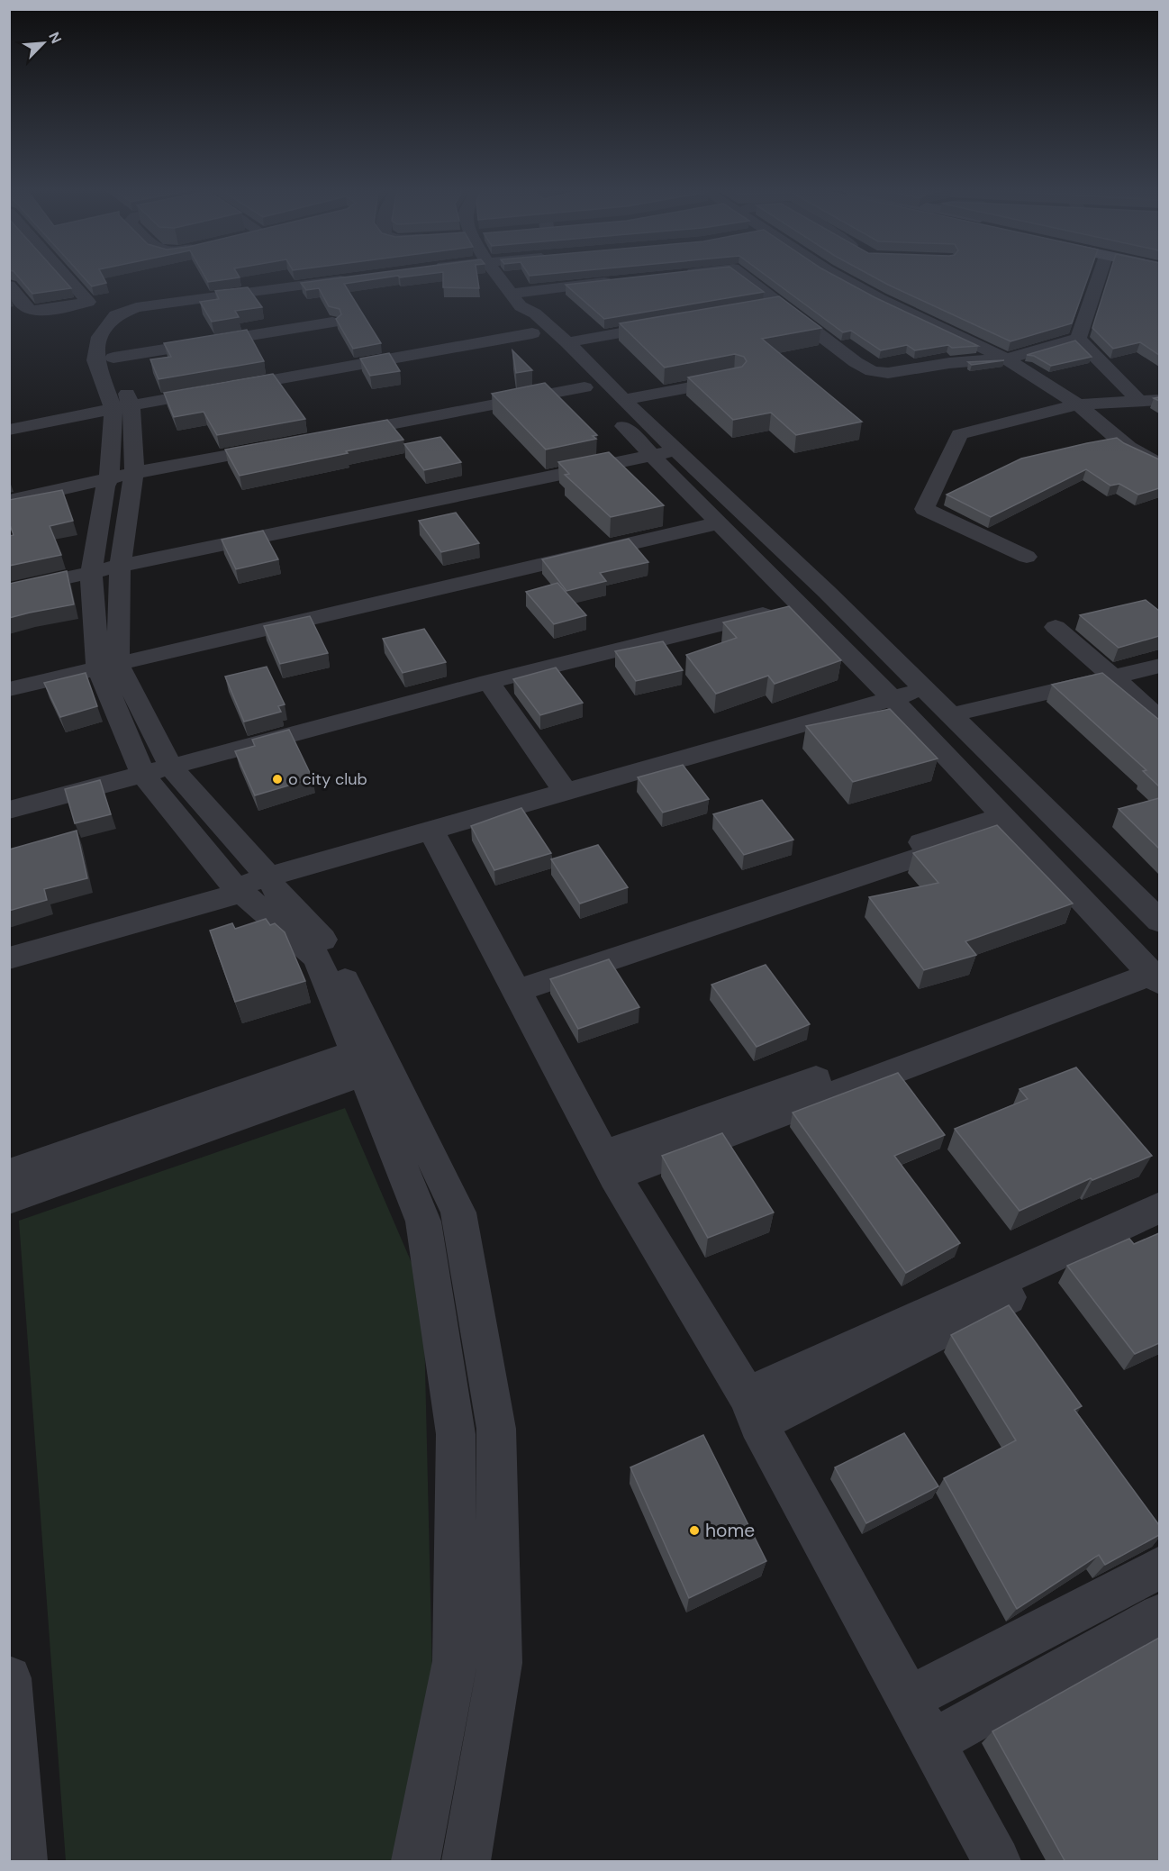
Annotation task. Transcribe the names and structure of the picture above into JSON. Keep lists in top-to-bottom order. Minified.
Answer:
{"places":["o city club","home"],"north":"top right"}
